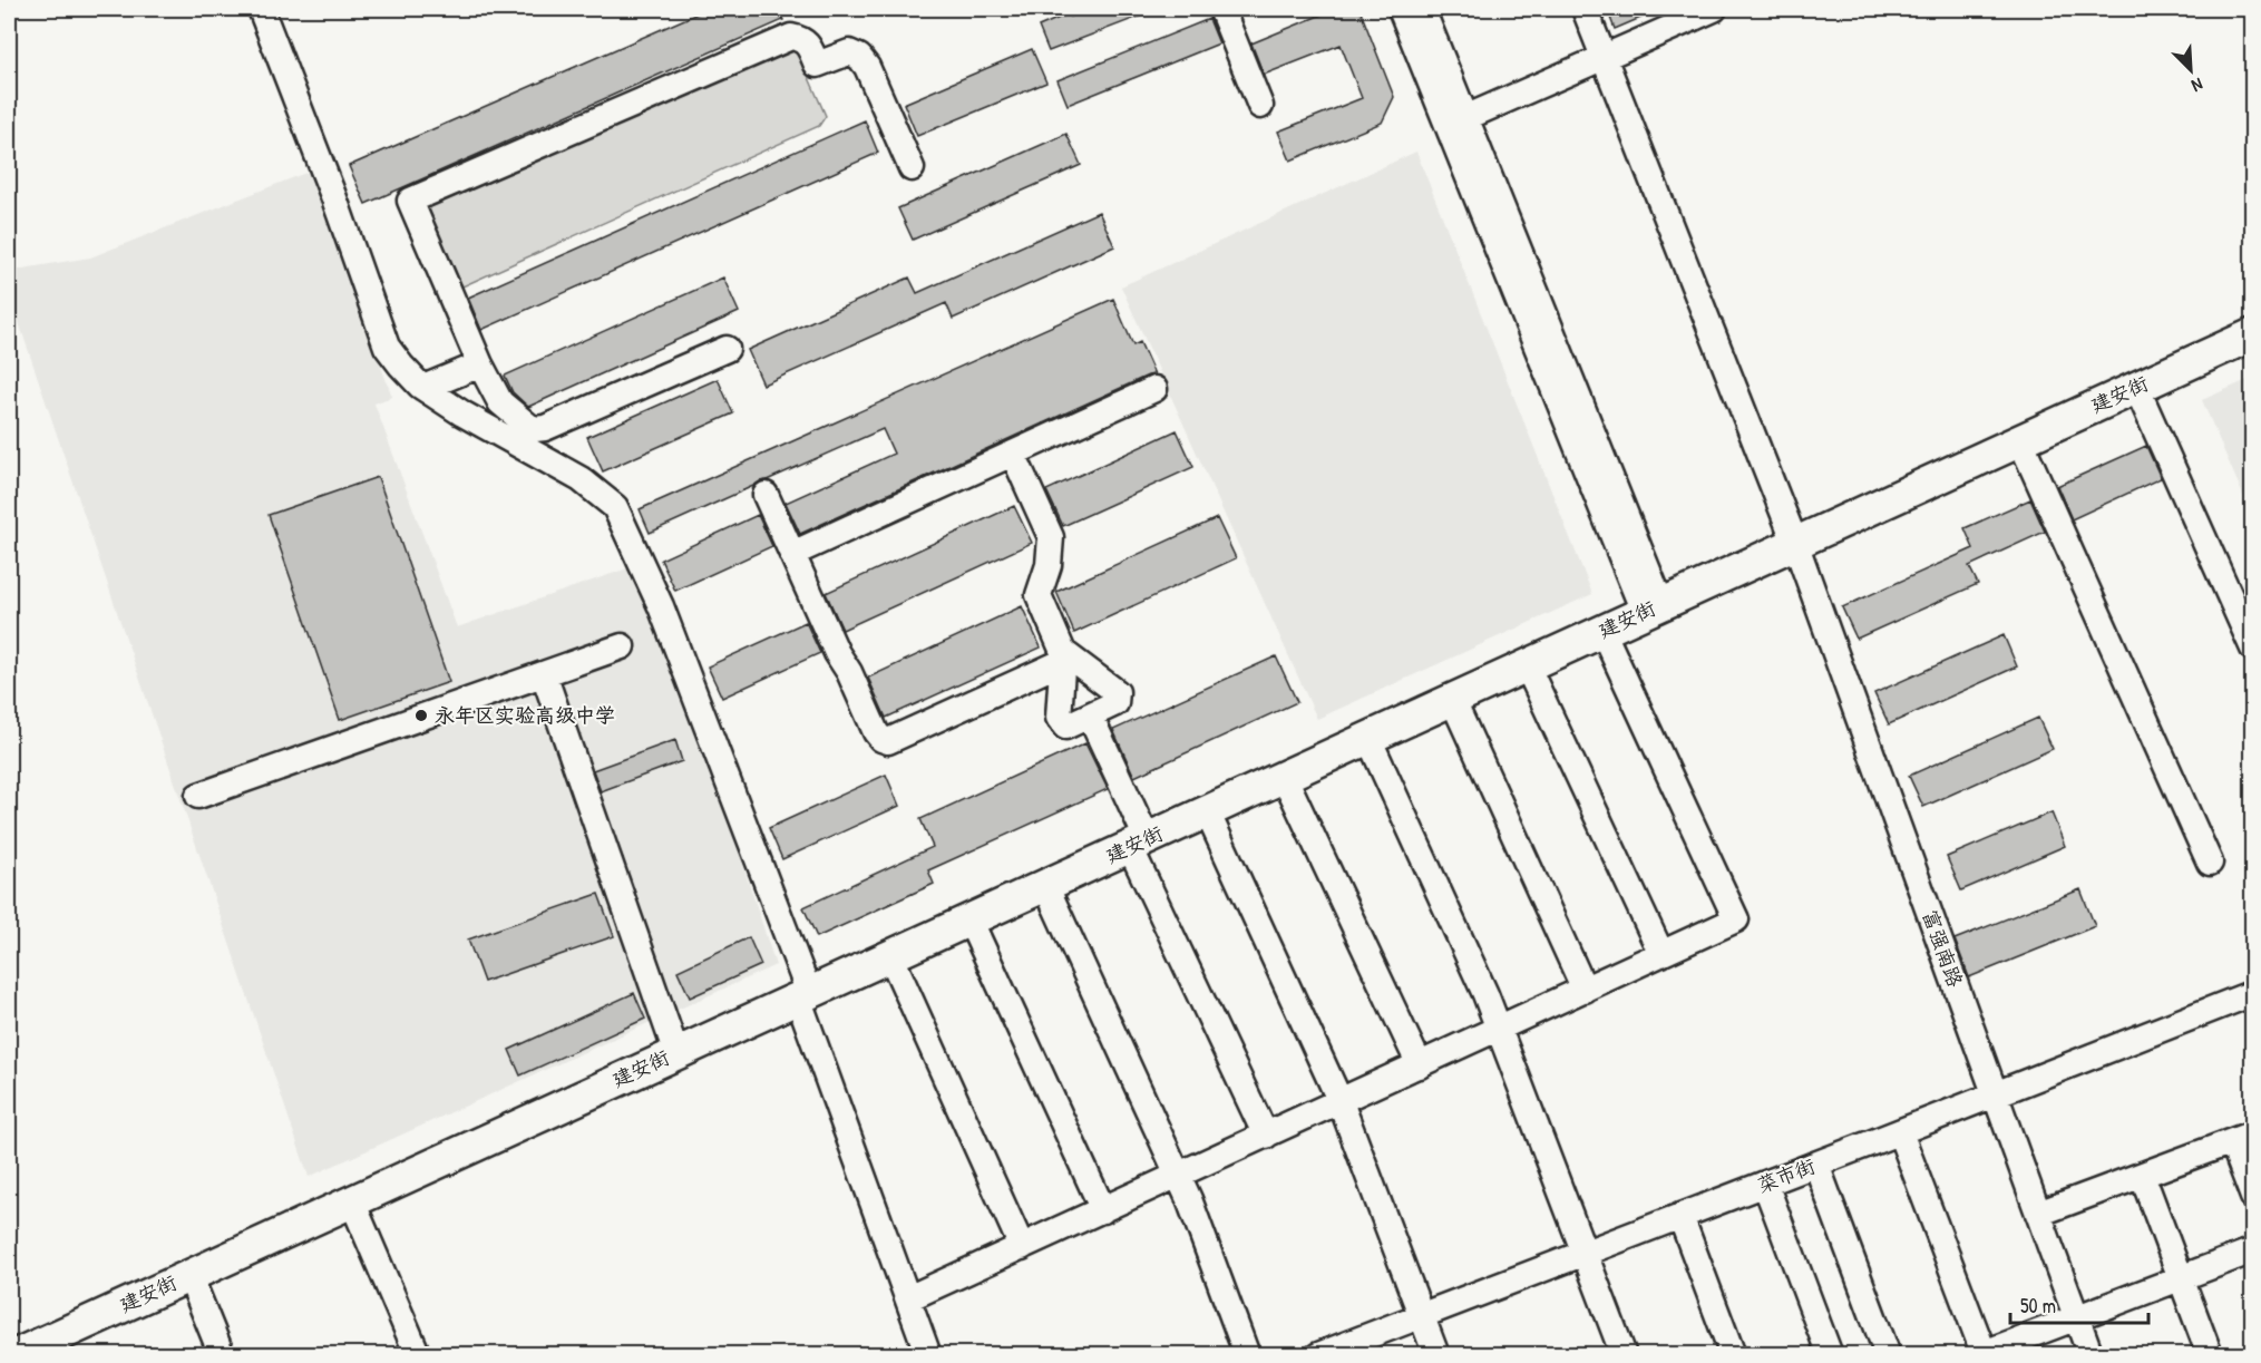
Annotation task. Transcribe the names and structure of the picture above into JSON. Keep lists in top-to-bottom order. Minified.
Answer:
{"streets":{"main road":["建安街"],"street":["富强南路","菜市街"]},"crossings":[["建安街","富强南路"],["富强南路","菜市街"]],"places":["永年区实验高级中学"],"scale_bar":"50 m","north":"bottom right"}
